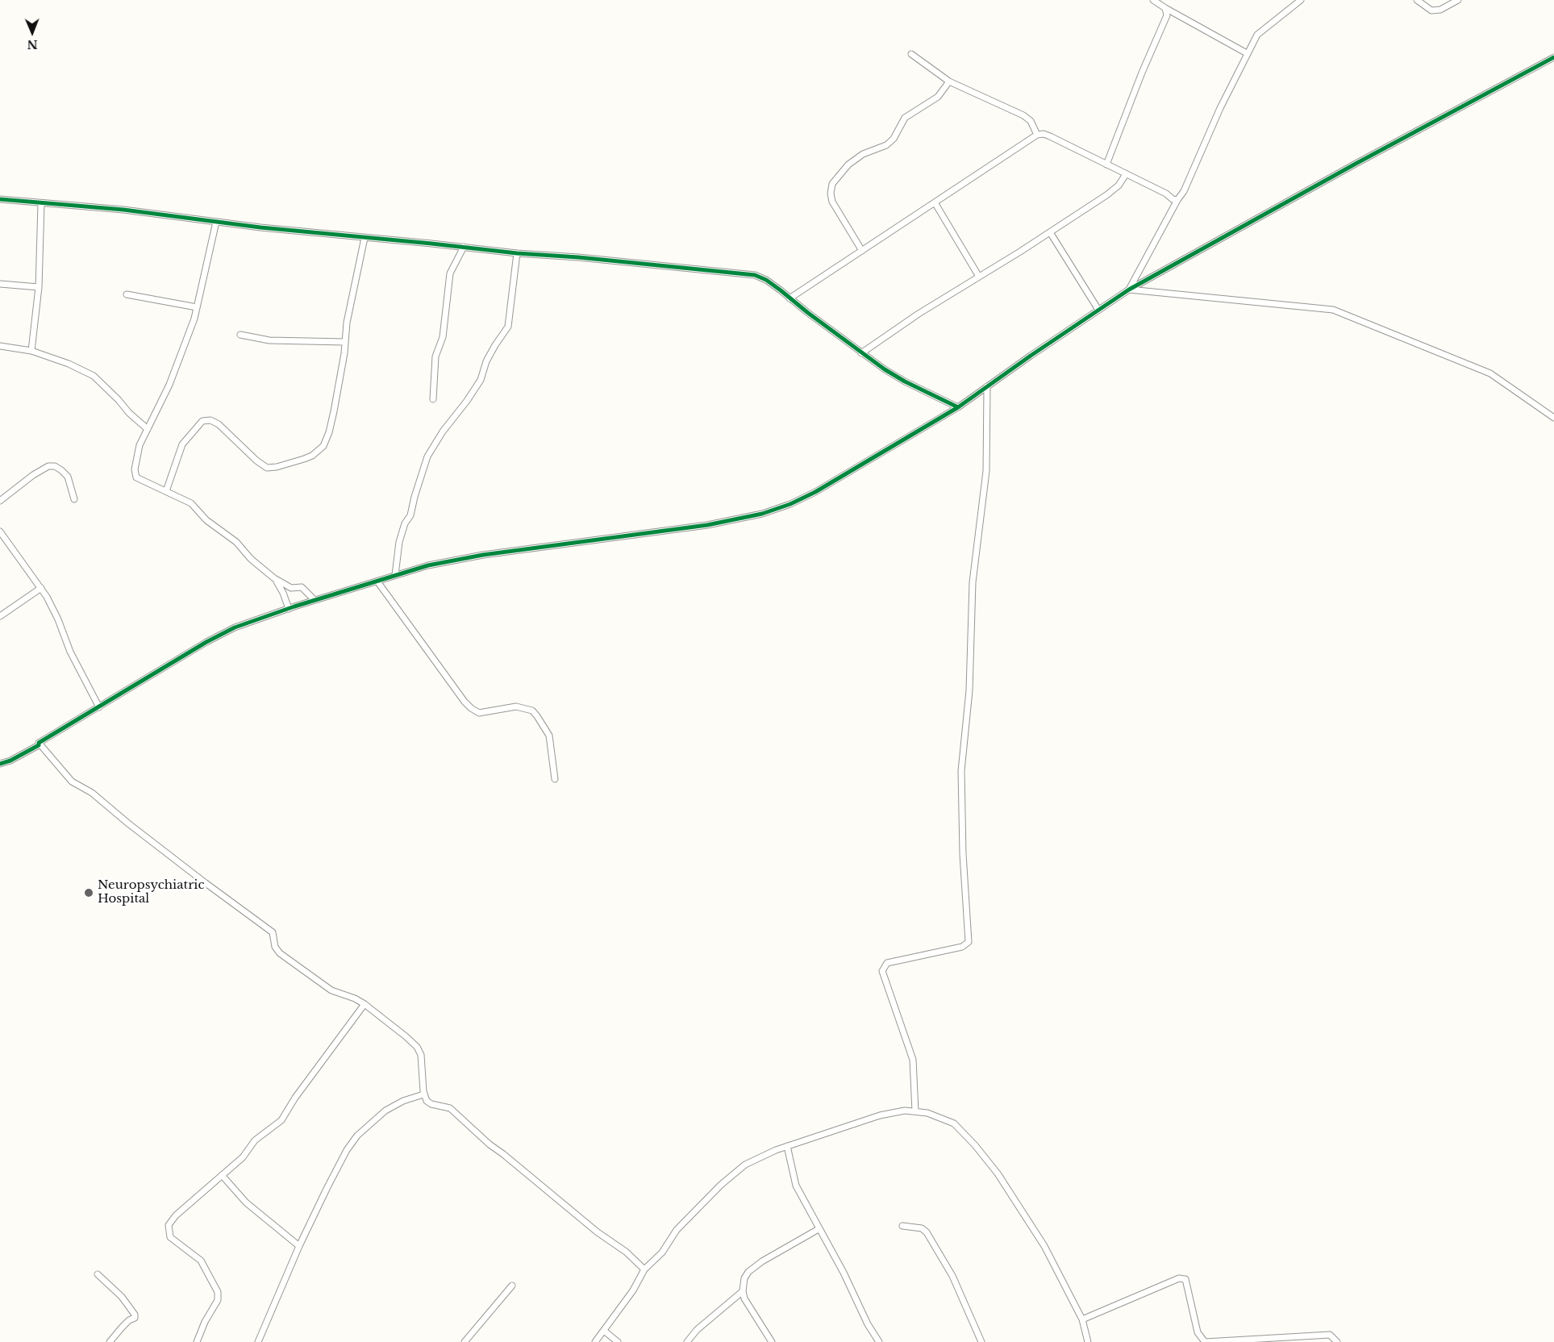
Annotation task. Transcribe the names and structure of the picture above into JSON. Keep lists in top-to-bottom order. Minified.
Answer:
{"places":["Neuropsychiatric Hospital"],"north":"bottom"}
